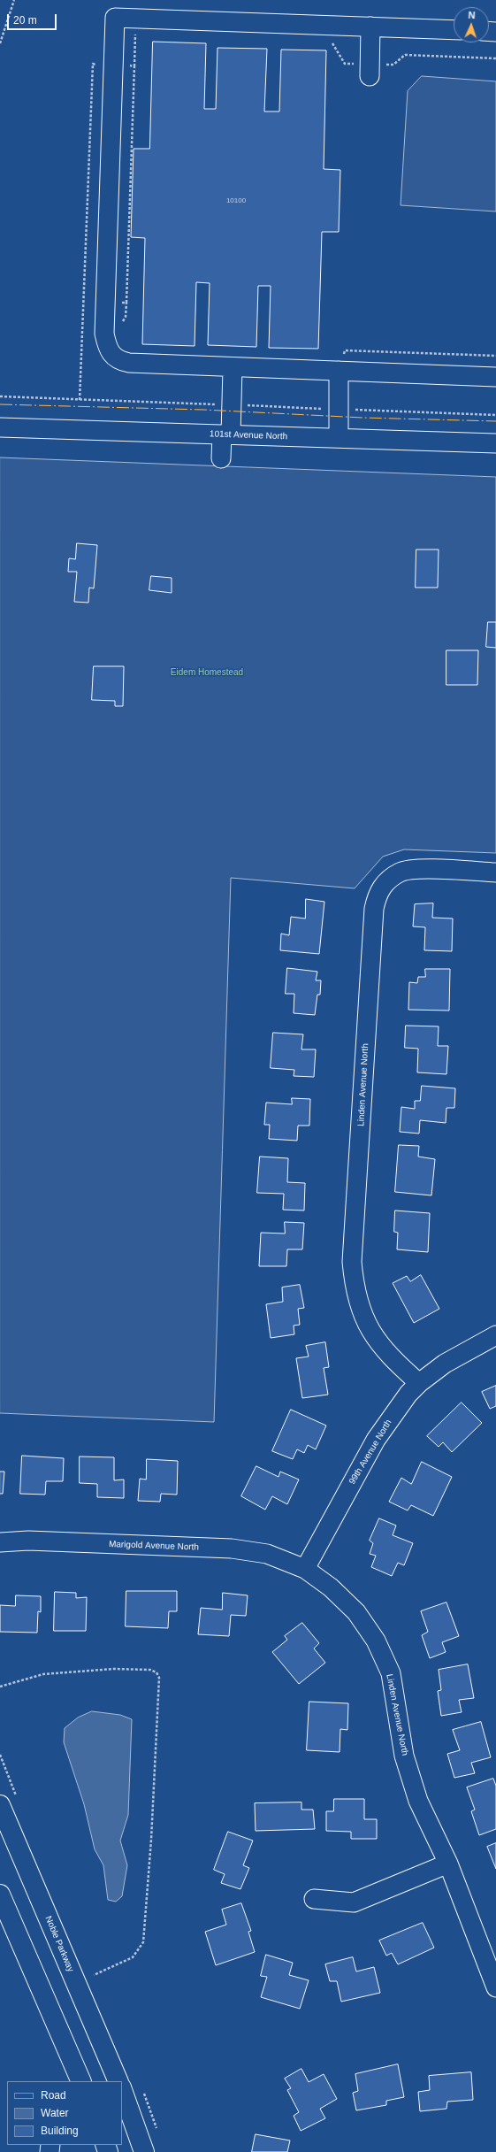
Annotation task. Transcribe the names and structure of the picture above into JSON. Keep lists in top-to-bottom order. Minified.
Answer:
{"streets":{"main road":["Noble Parkway"],"street":["101st Avenue North","Linden Avenue North","99th Avenue North","Marigold Avenue North"]},"crossings":[["Linden Avenue North","99th Avenue North"],["Linden Avenue North","Marigold Avenue North"],["99th Avenue North","Marigold Avenue North"]],"parks":["Eidem Homestead"],"house_numbers":["10100"],"legend":["Road","Water","Building"],"scale_bar":"20 m","north":"top"}
